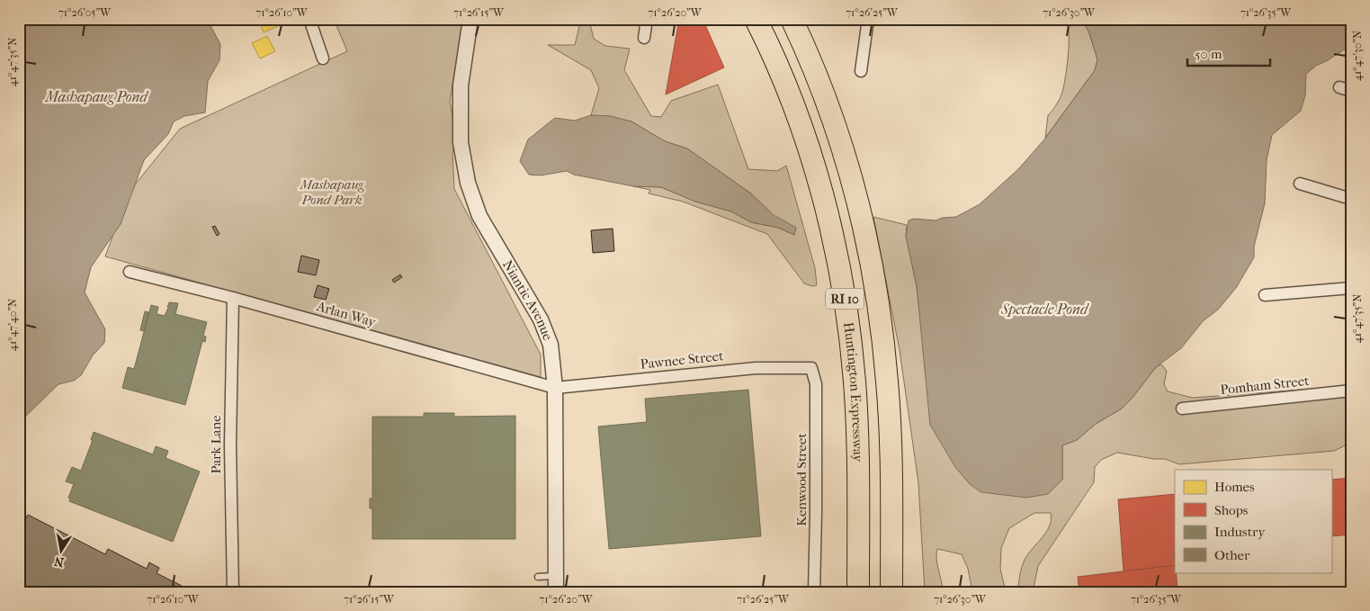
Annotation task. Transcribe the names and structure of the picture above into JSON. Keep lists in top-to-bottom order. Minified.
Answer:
{"streets":{"highway":["RI 10","Huntington Expressway"],"street":["Niantic Avenue","Arlan Way","Pawnee Street","Pomham Street","Park Lane","Kenwood Street"]},"crossings":[["Niantic Avenue","Arlan Way"],["Niantic Avenue","Pawnee Street"],["Arlan Way","Pawnee Street"],["Arlan Way","Park Lane"],["Pawnee Street","Kenwood Street"]],"water":["Mashapaug Pond","Spectacle Pond"],"parks":["Mashapaug Pond Park"],"legend":["Homes","Shops","Industry","Other"],"scale_bar":"50 m","north":"bottom","coordinates":["71°26'05\"W","71°26'10\"W","71°26'15\"W","71°26'20\"W","71°26'25\"W","71°26'30\"W","71°26'35\"W","41°47'30\"N","41°47'35\"N","41°47'40\"N"]}
